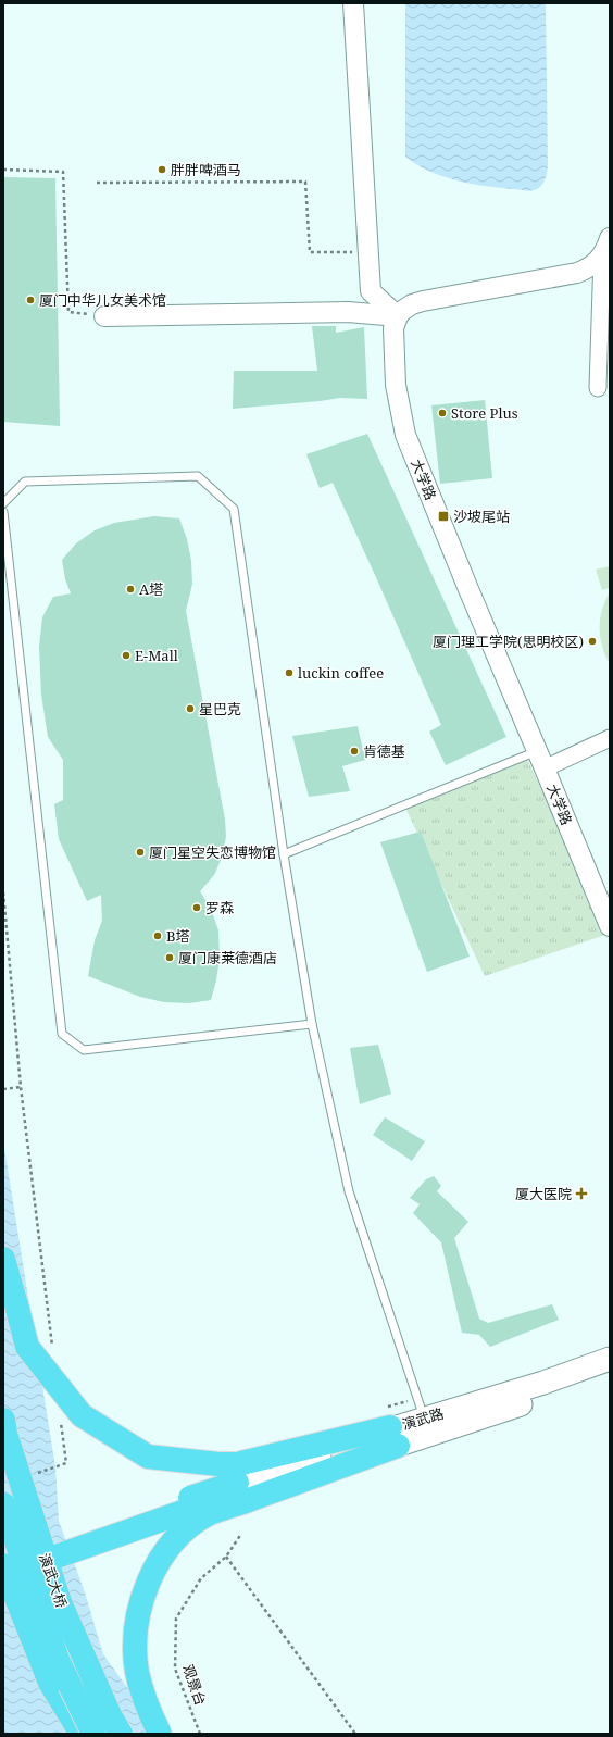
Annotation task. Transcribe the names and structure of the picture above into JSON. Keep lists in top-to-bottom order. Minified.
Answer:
{"streets":{"highway":["演武大桥"],"main road":["演武路"],"street":["大学路"],"path":["观景台"]},"places":{"other":["胖胖啤酒马","厦门中华儿女美术馆","Store Plus","A塔","厦门理工学院(思明校区)","E-Mall","luckin coffee","星巴克","肯德基","厦门星空失恋博物馆","罗森","B塔","厦门康莱德酒店"],"transit":["沙坡尾站"],"health":["厦大医院"]}}
